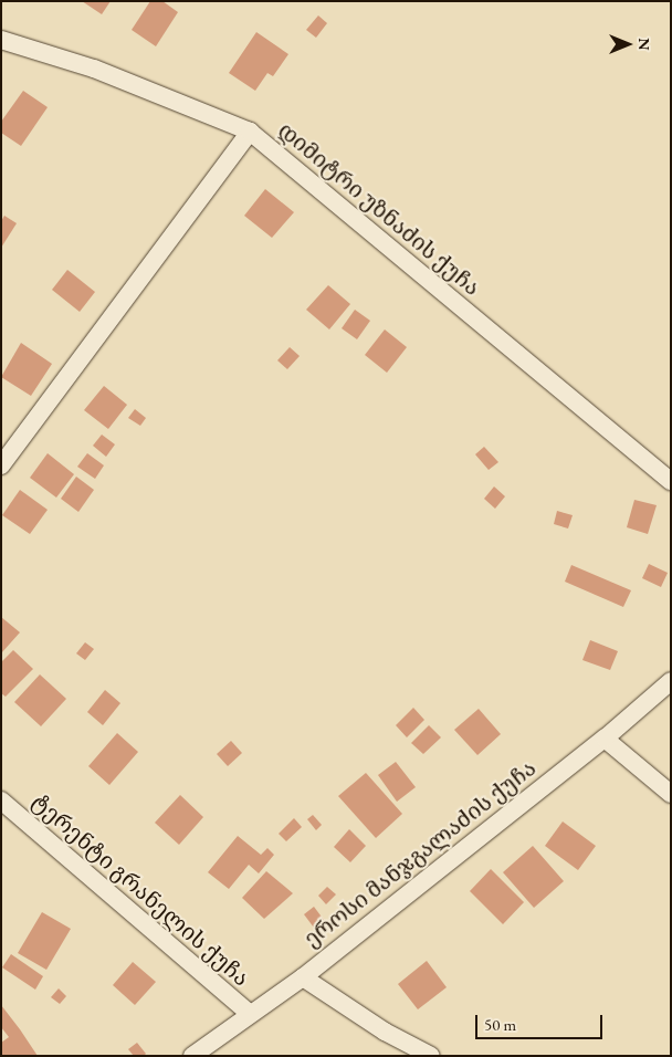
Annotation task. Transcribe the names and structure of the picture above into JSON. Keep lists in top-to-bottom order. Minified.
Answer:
{"streets":{"street":["დიმიტრი უზნაძის ქუჩა","ეროსი მანჯგალაძის ქუჩა","ტერენტი გრანელის ქუჩა"]},"crossings":[["ეროსი მანჯგალაძის ქუჩა","ტერენტი გრანელის ქუჩა"]],"scale_bar":"50 m","north":"right"}
